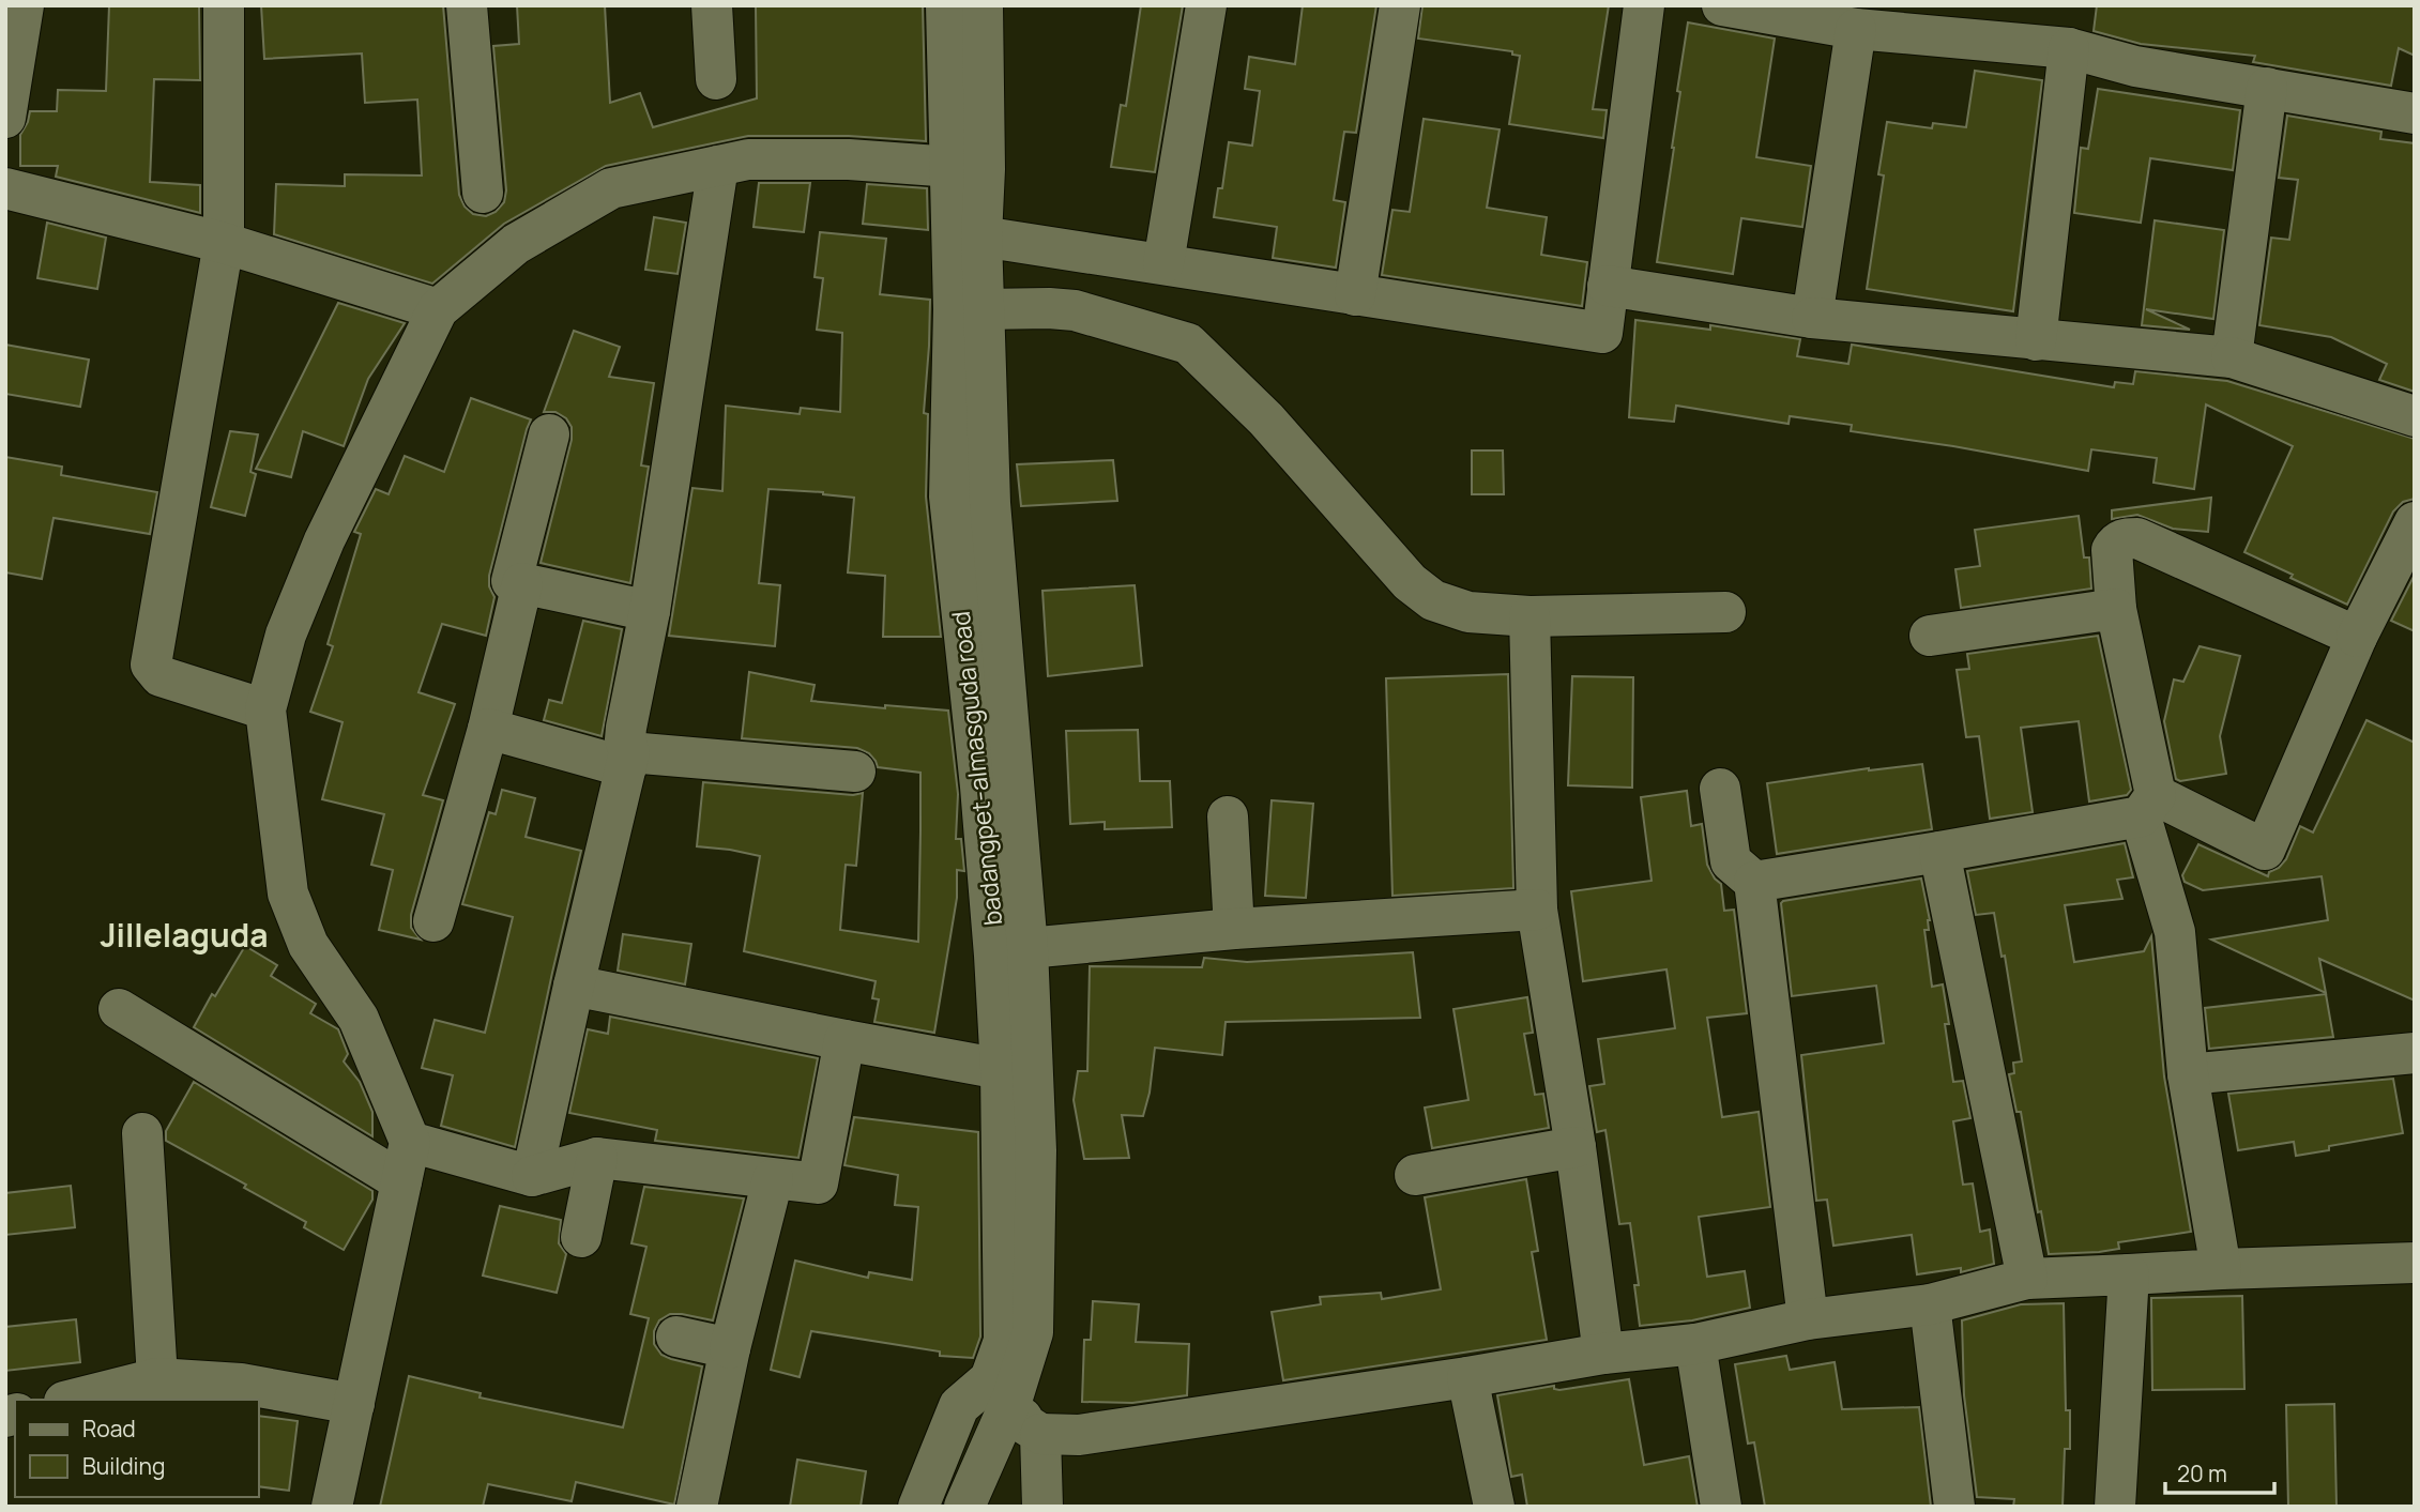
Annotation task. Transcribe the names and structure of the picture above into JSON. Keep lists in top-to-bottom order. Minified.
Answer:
{"streets":{"street":["badangpet-almasguda road"]},"districts":["Jillelaguda"],"legend":["Road","Building"],"scale_bar":"20 m"}
